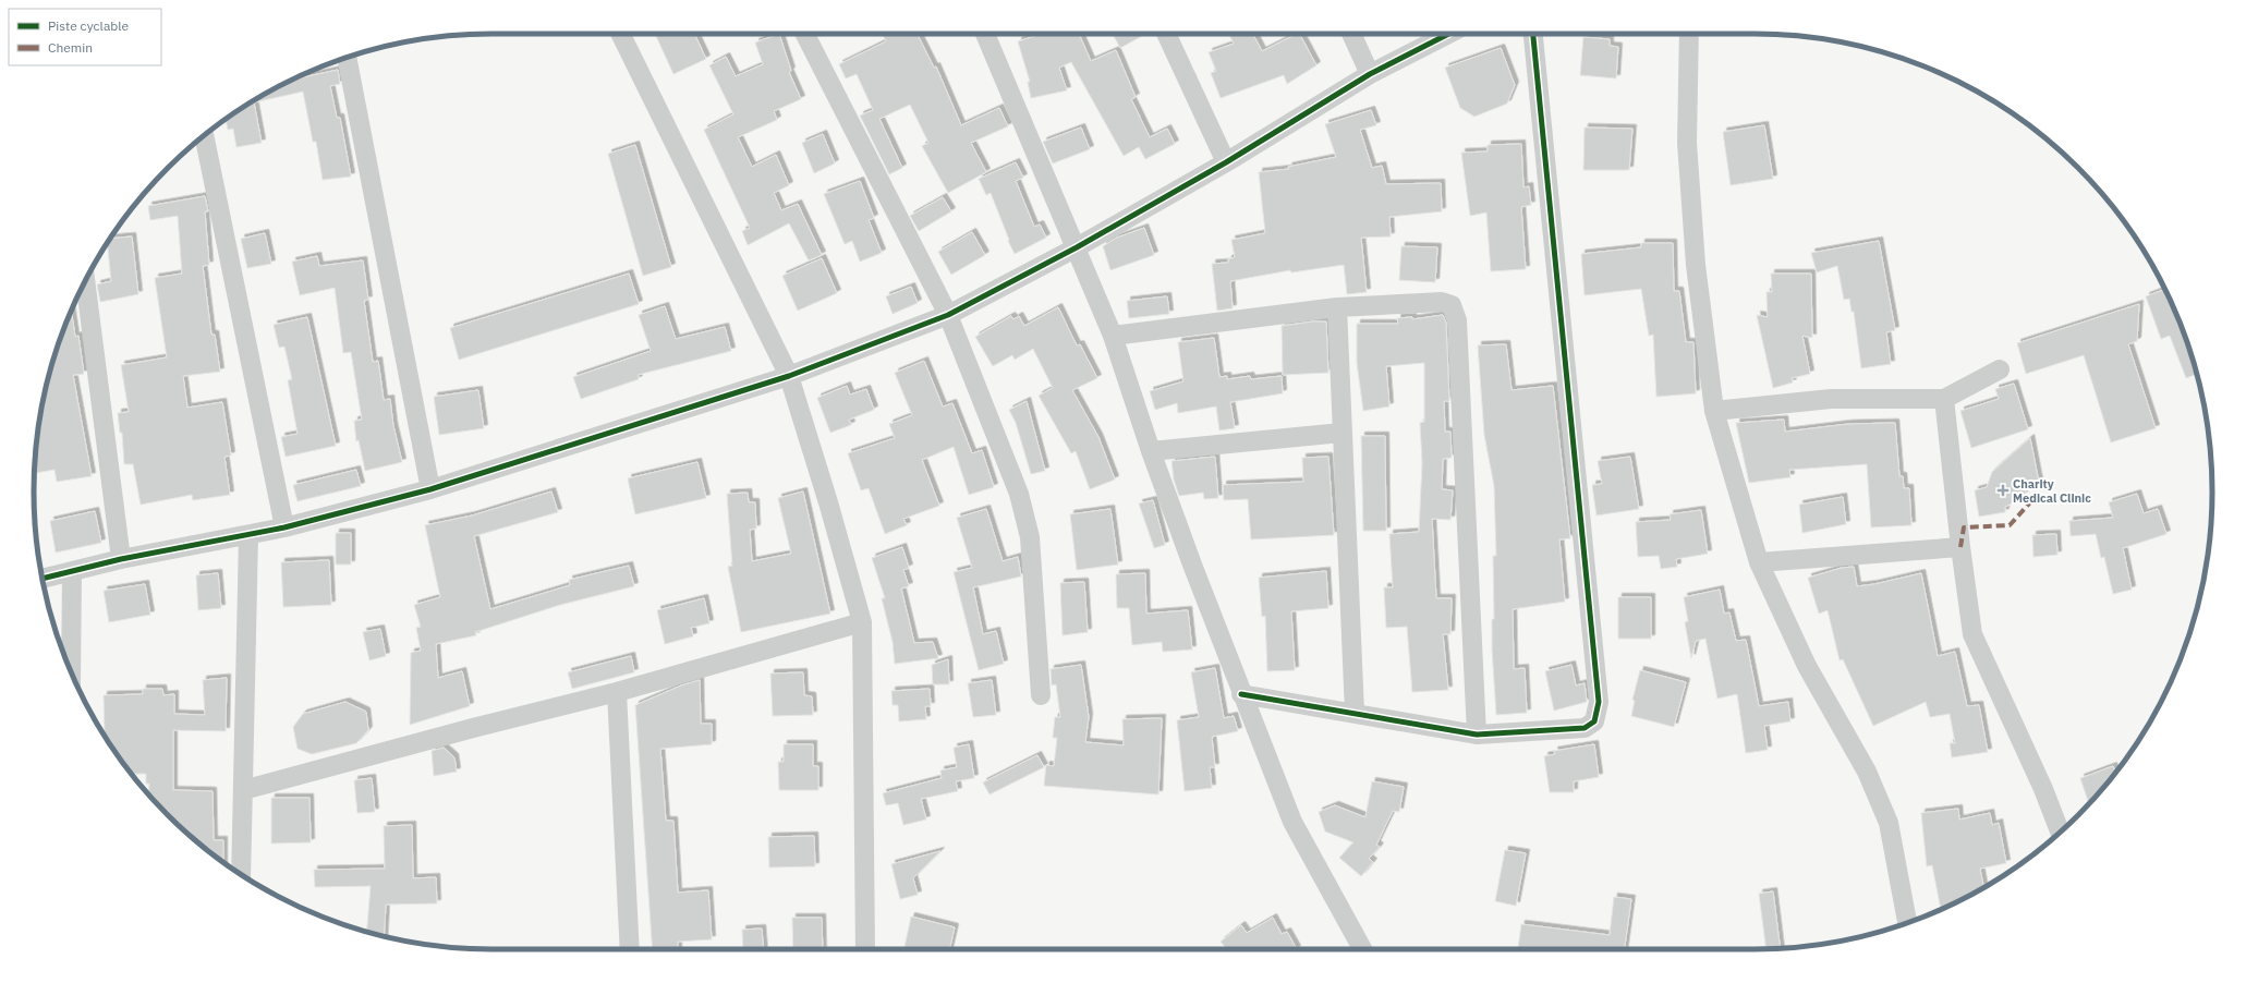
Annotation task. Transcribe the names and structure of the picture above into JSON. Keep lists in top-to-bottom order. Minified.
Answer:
{"places":{"health":["Charity Medical Clinic"]},"legend":["Piste cyclable","Chemin"]}
